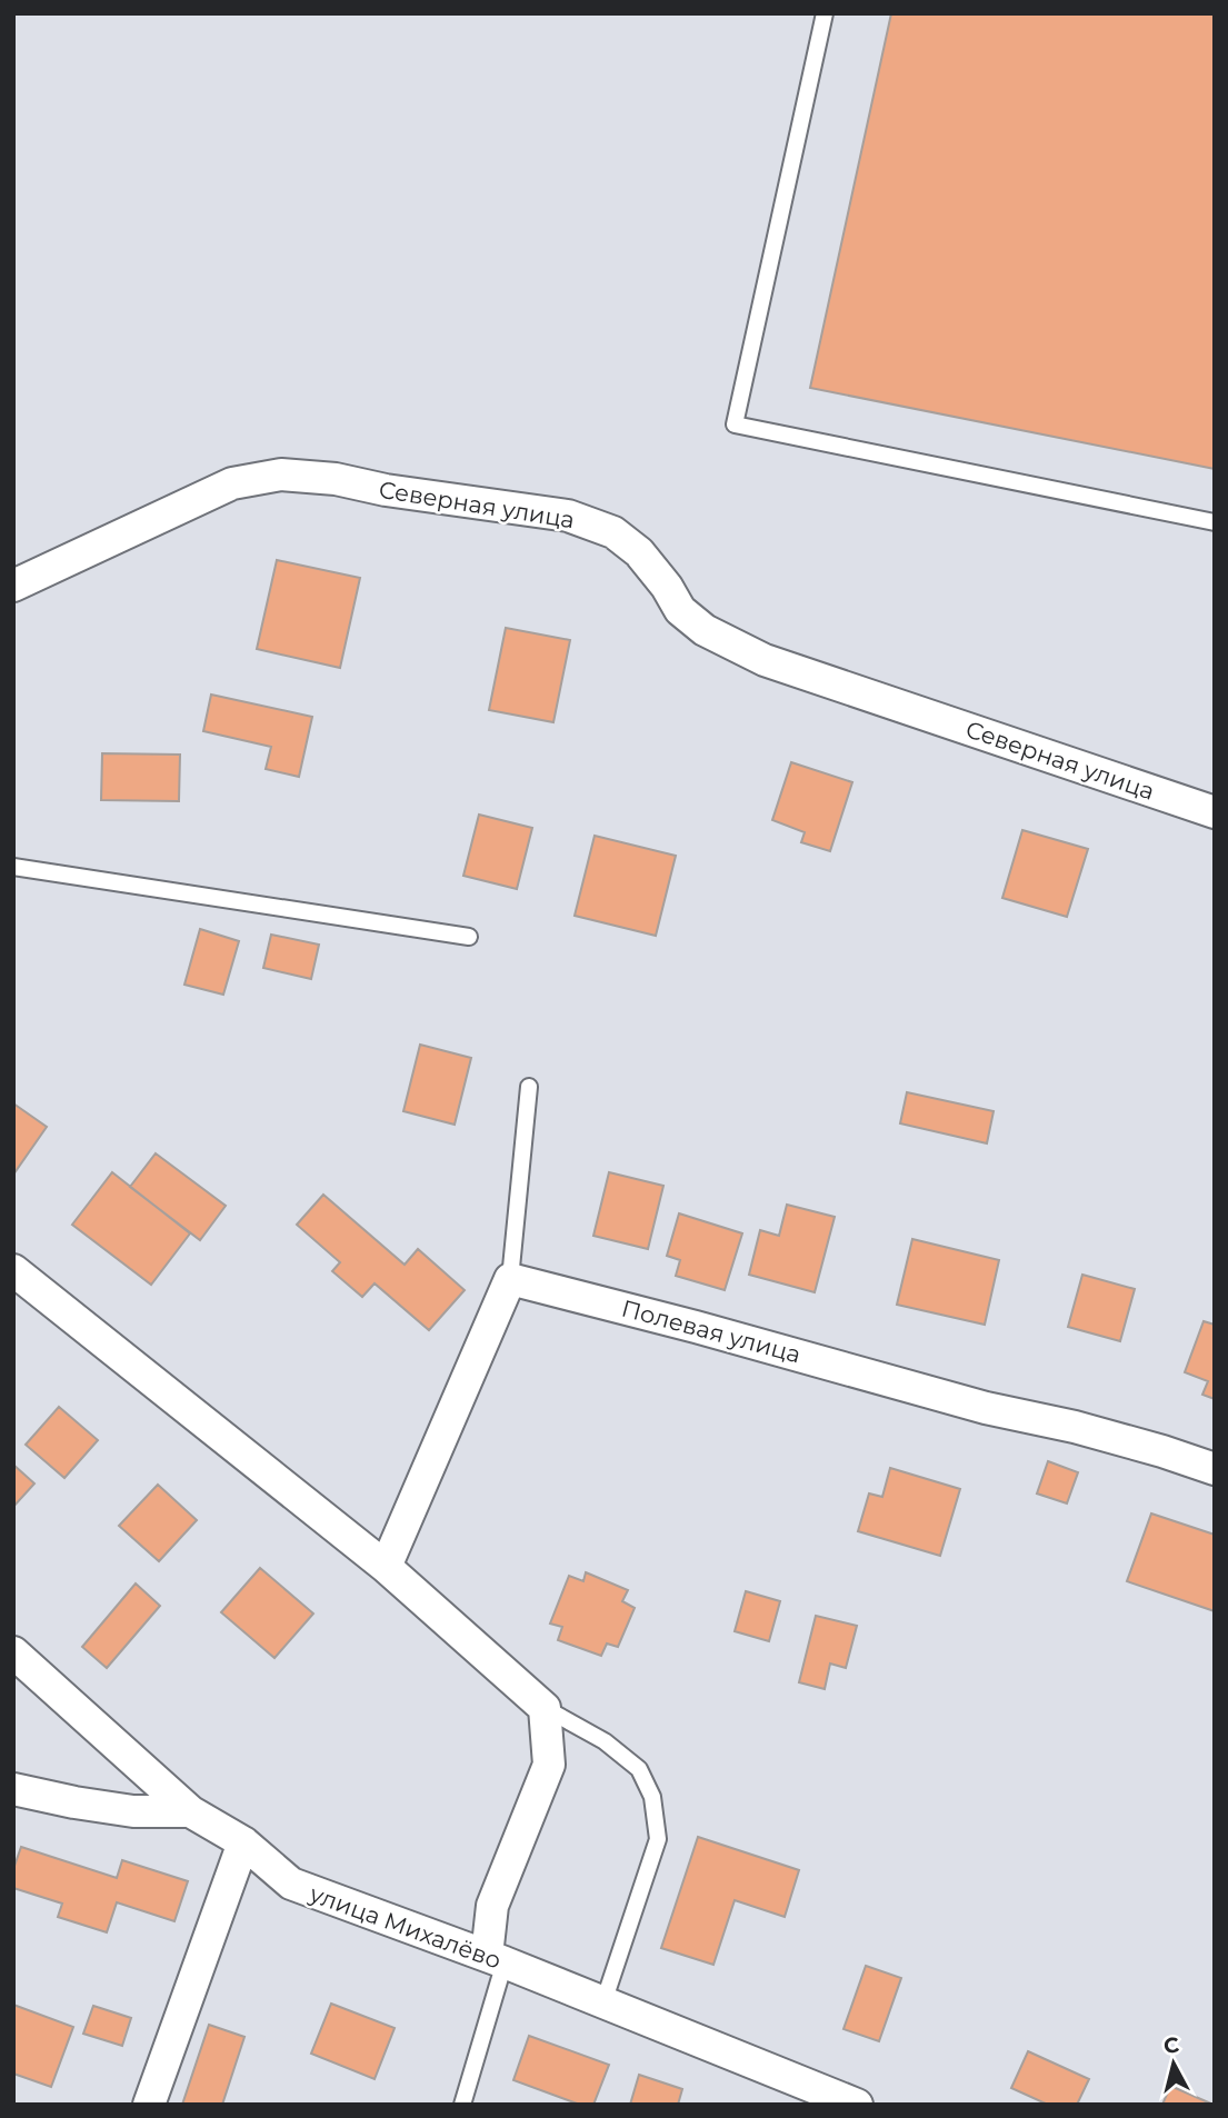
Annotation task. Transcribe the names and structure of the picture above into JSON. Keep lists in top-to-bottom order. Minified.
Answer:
{"streets":{"street":["Северная улица","Полевая улица","улица Михалёво"]},"north":"top"}
